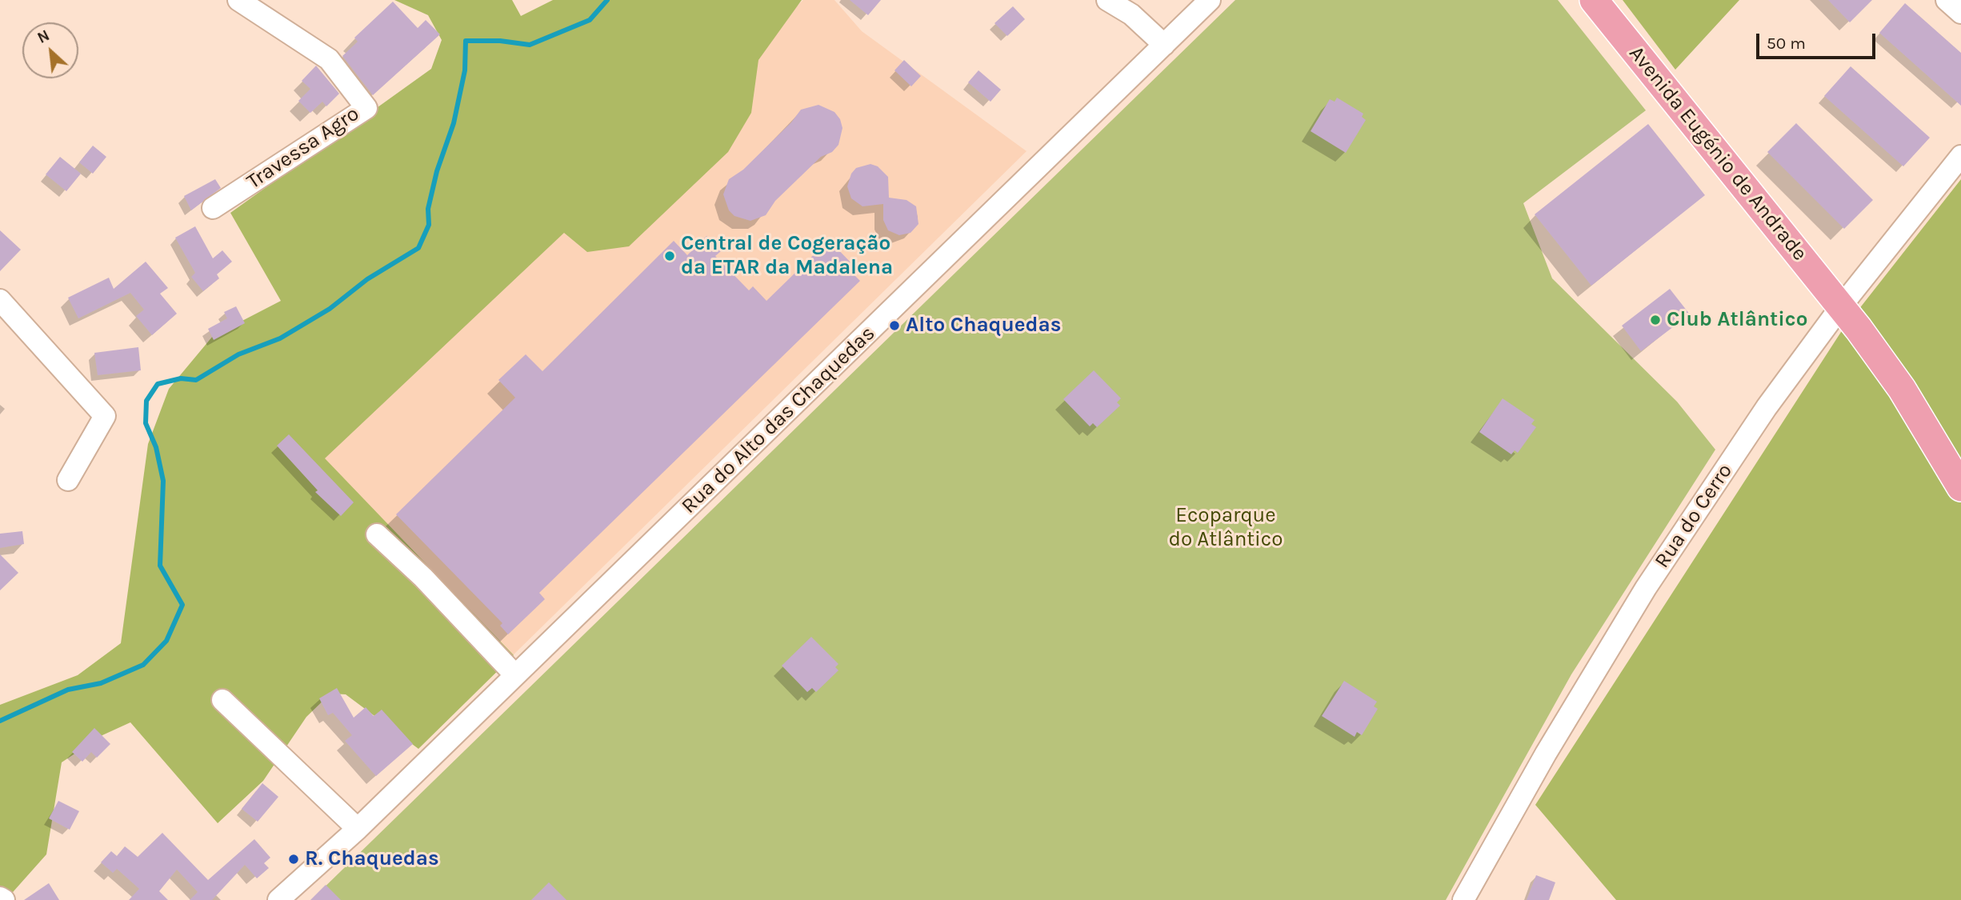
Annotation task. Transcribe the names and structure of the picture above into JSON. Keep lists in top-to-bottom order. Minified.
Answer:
{"streets":{"main road":["Avenida Eugénio de Andrade"],"street":["Travessa Agro","Rua do Alto das Chaquedas","Rua do Cerro"]},"crossings":[["Avenida Eugénio de Andrade","Rua do Cerro"]],"parks":["Ecoparque do Atlântico"],"places":["Central de Cogeração da ETAR da Madalena","Club Atlântico","Alto Chaquedas","R. Chaquedas"],"scale_bar":"50 m","north":"top left"}
